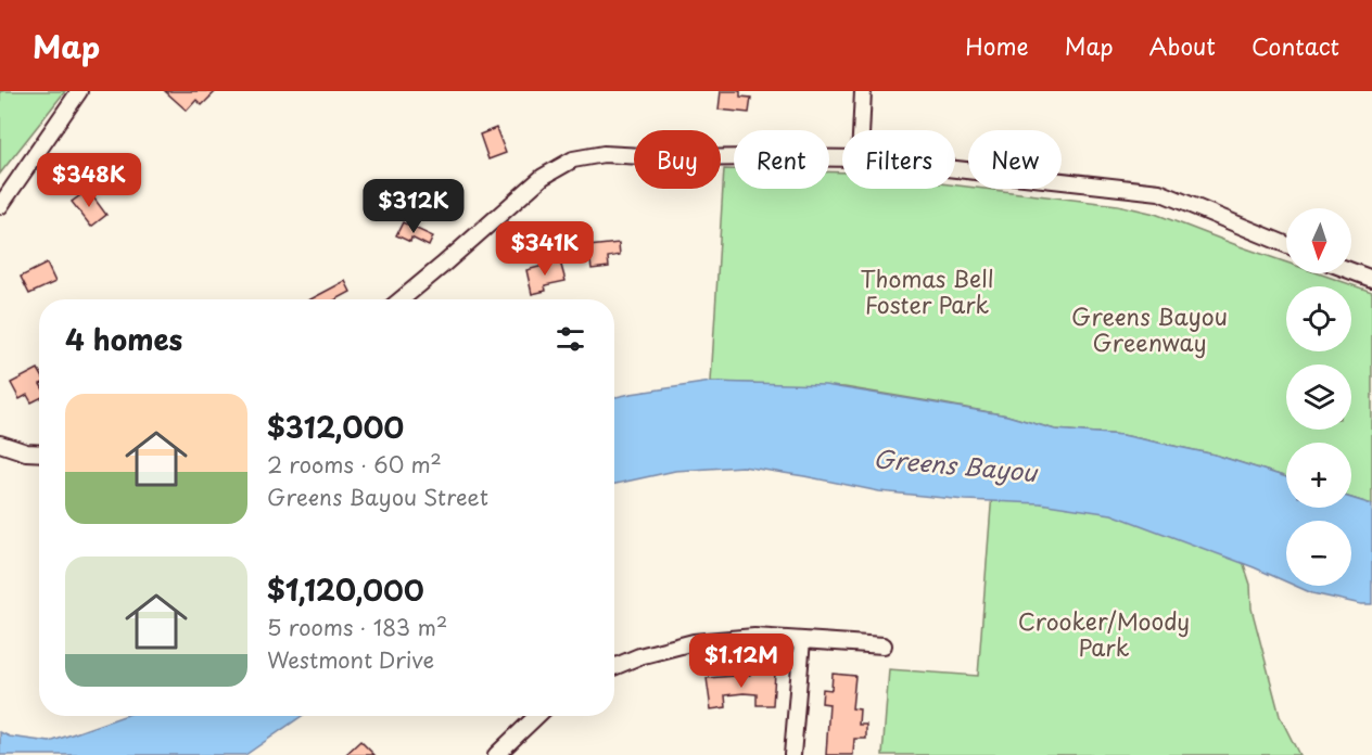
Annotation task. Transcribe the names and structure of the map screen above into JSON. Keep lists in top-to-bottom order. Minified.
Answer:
{"water":["Greens Bayou"],"parks":["Thomas Bell Foster Park","Greens Bayou Greenway","Crooker/Moody Park"],"north":"bottom","page":{"header":"Map","nav":["Home","Map","About","Contact"],"chip":["Buy","Rent","Filters","New"],"price":["$348K","$312K","$341K","$1.12M"],"map_buttons":["+","−"],"heading":"4 homes","list":[{"name":"$312,000","note":"2 rooms · 60 m² · Greens Bayou Street"},{"name":"$1,120,000","note":"5 rooms · 183 m² · Westmont Drive"}]}}
